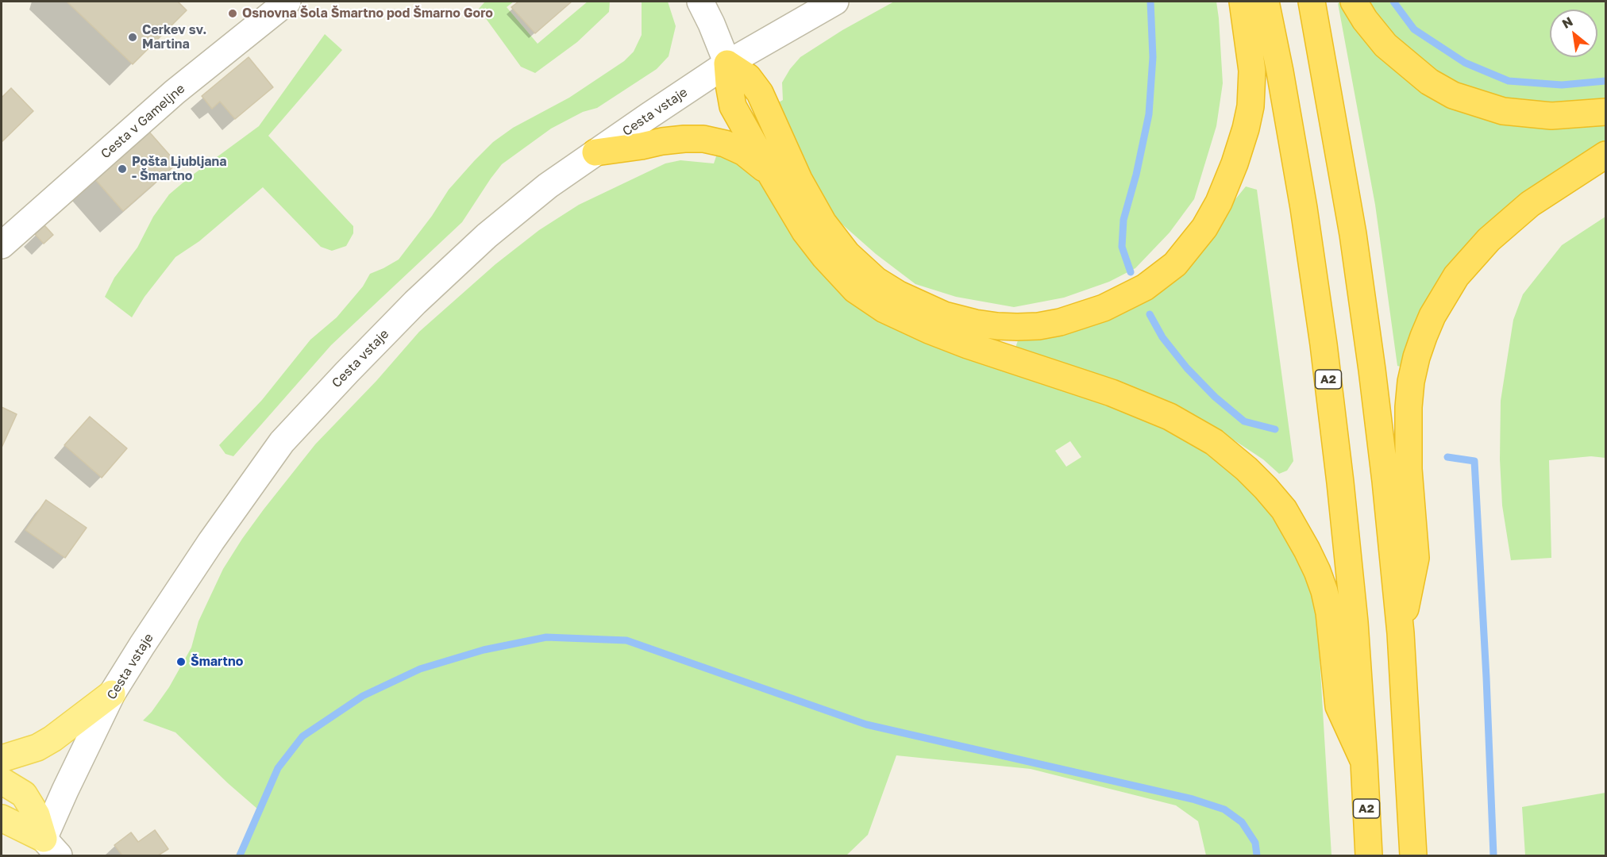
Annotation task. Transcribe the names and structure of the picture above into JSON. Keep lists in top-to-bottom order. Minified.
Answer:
{"streets":{"highway":["A2"],"street":["Cesta vstaje","Cesta v Gameljne"]},"places":["Osnovna Šola Šmartno pod Šmarno Goro","Cerkev sv. Martina","Pošta Ljubljana - Šmartno","Šmartno"],"north":"top left"}
